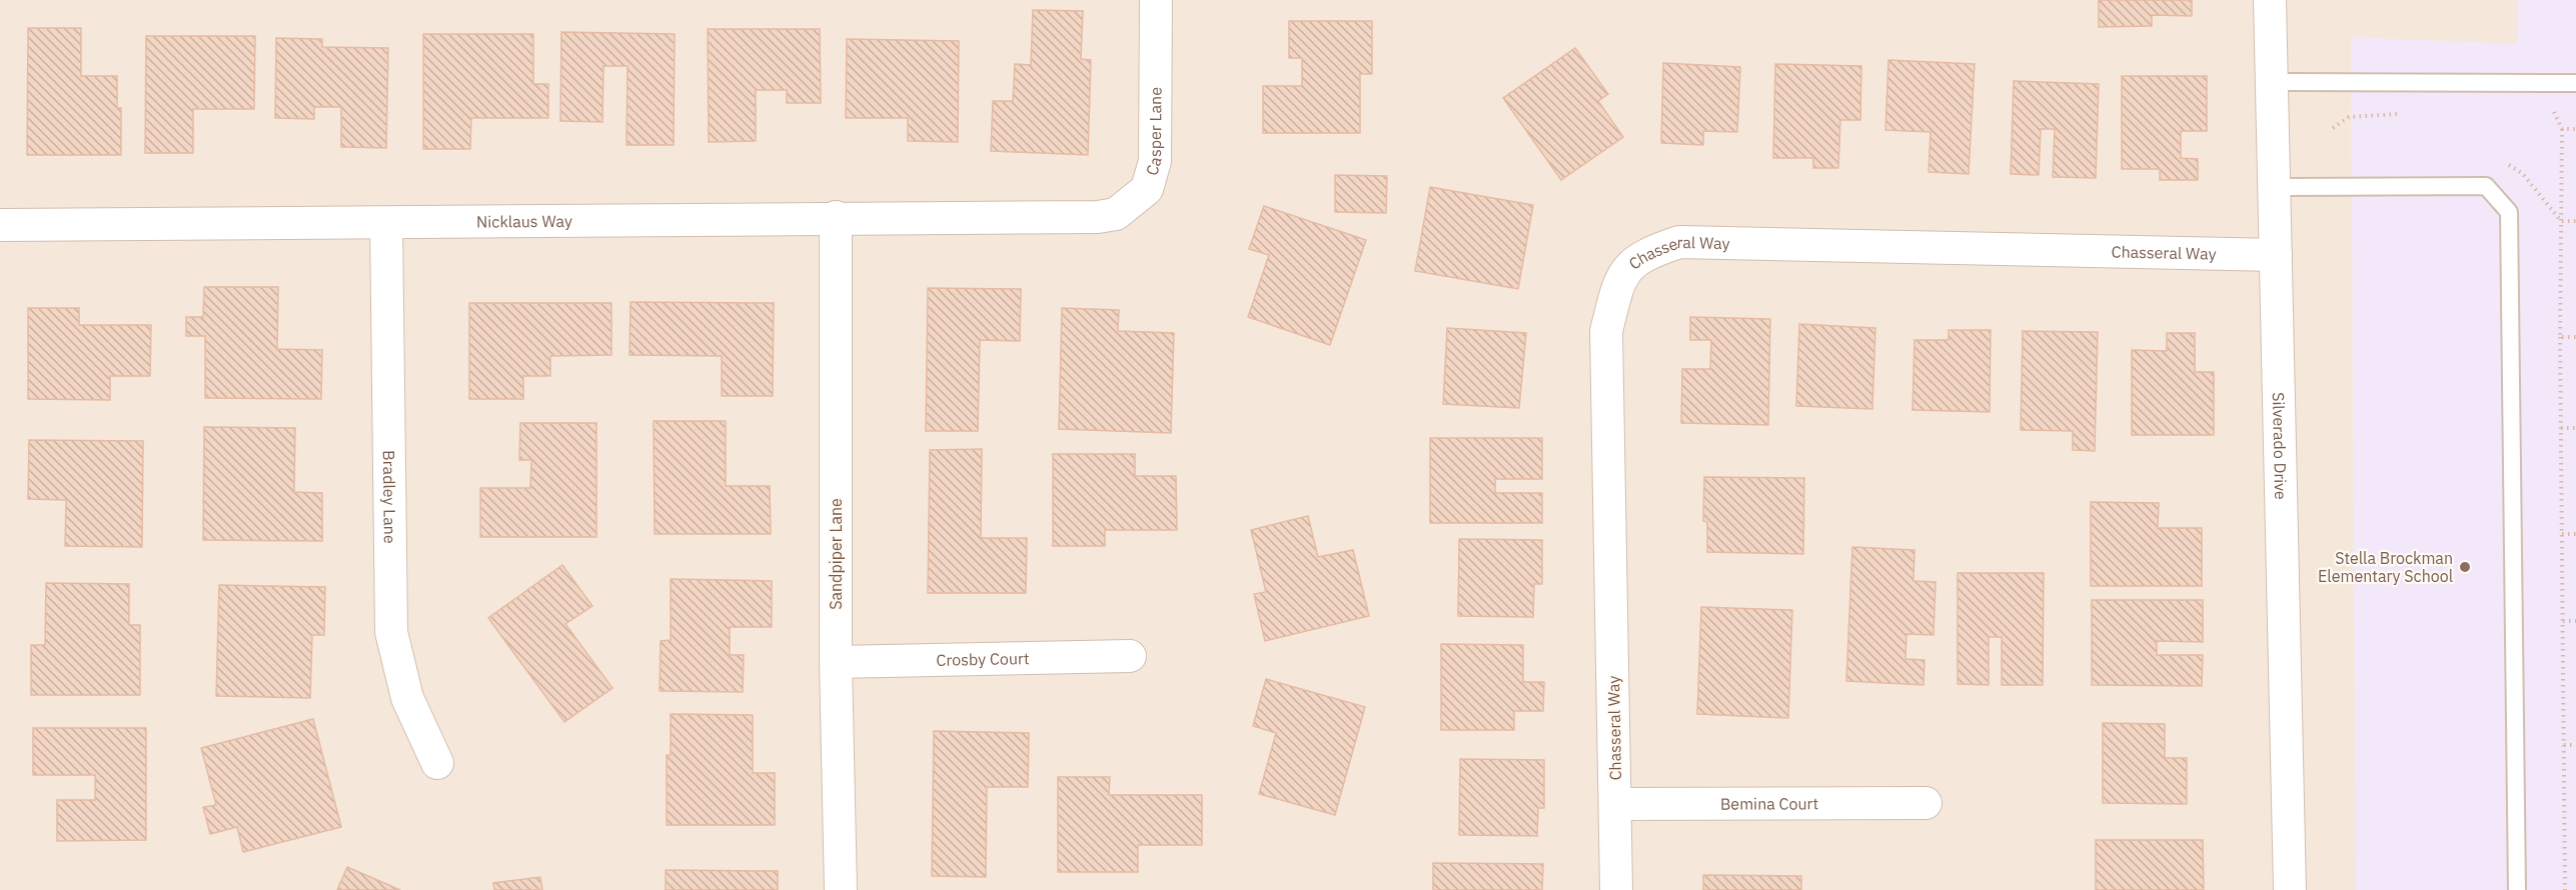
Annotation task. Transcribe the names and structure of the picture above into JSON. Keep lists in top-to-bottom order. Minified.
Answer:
{"streets":{"street":["Casper Lane","Nicklaus Way","Chasseral Way","Silverado Drive","Bradley Lane","Sandpiper Lane","Crosby Court","Bemina Court"]},"crossings":[["Casper Lane","Nicklaus Way"],["Nicklaus Way","Bradley Lane"],["Nicklaus Way","Sandpiper Lane"],["Chasseral Way","Silverado Drive"],["Chasseral Way","Bemina Court"],["Sandpiper Lane","Crosby Court"]],"places":["Stella Brockman Elementary School"]}
